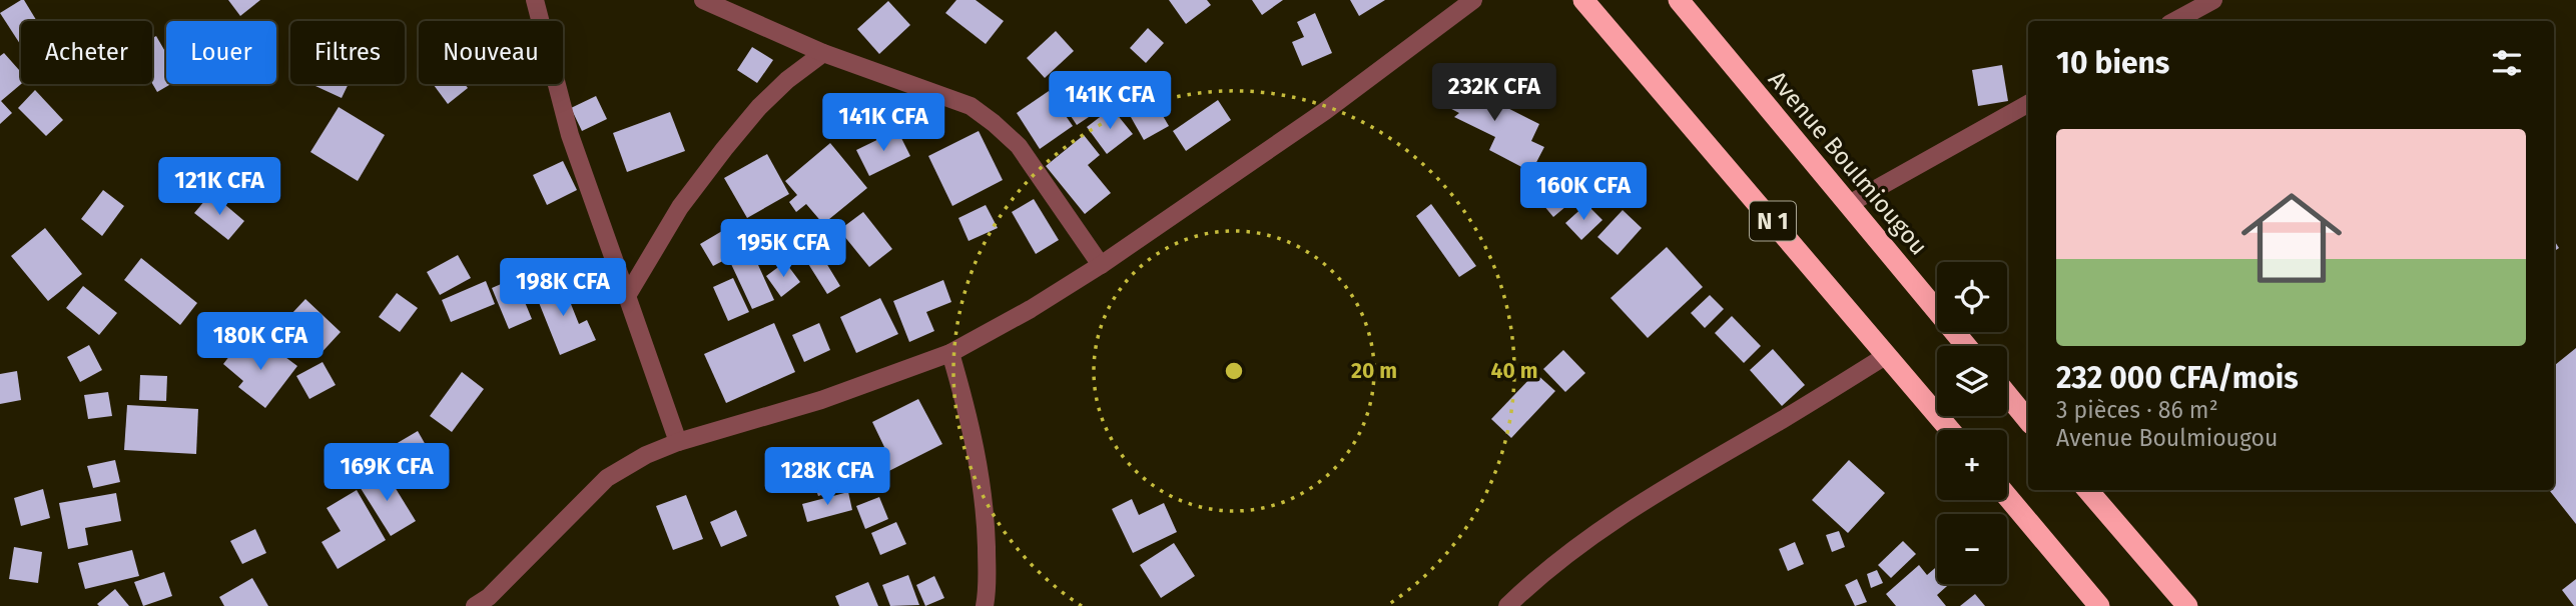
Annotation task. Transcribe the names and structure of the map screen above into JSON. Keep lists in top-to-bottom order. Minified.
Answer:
{"streets":{"highway":["Avenue Boulmiougou","N 1"]},"page":{"chip":["Acheter","Louer","Filtres","Nouveau"],"heading":"10 biens","price":["232K CFA","141K CFA","141K CFA","121K CFA","160K CFA","195K CFA","198K CFA","180K CFA","169K CFA","128K CFA"],"list":[{"name":"232 000 CFA/mois","note":"3 pièces · 86 m² · Avenue Boulmiougou"}],"map_buttons":["+","−"]},"rings":["20 m","40 m"]}
